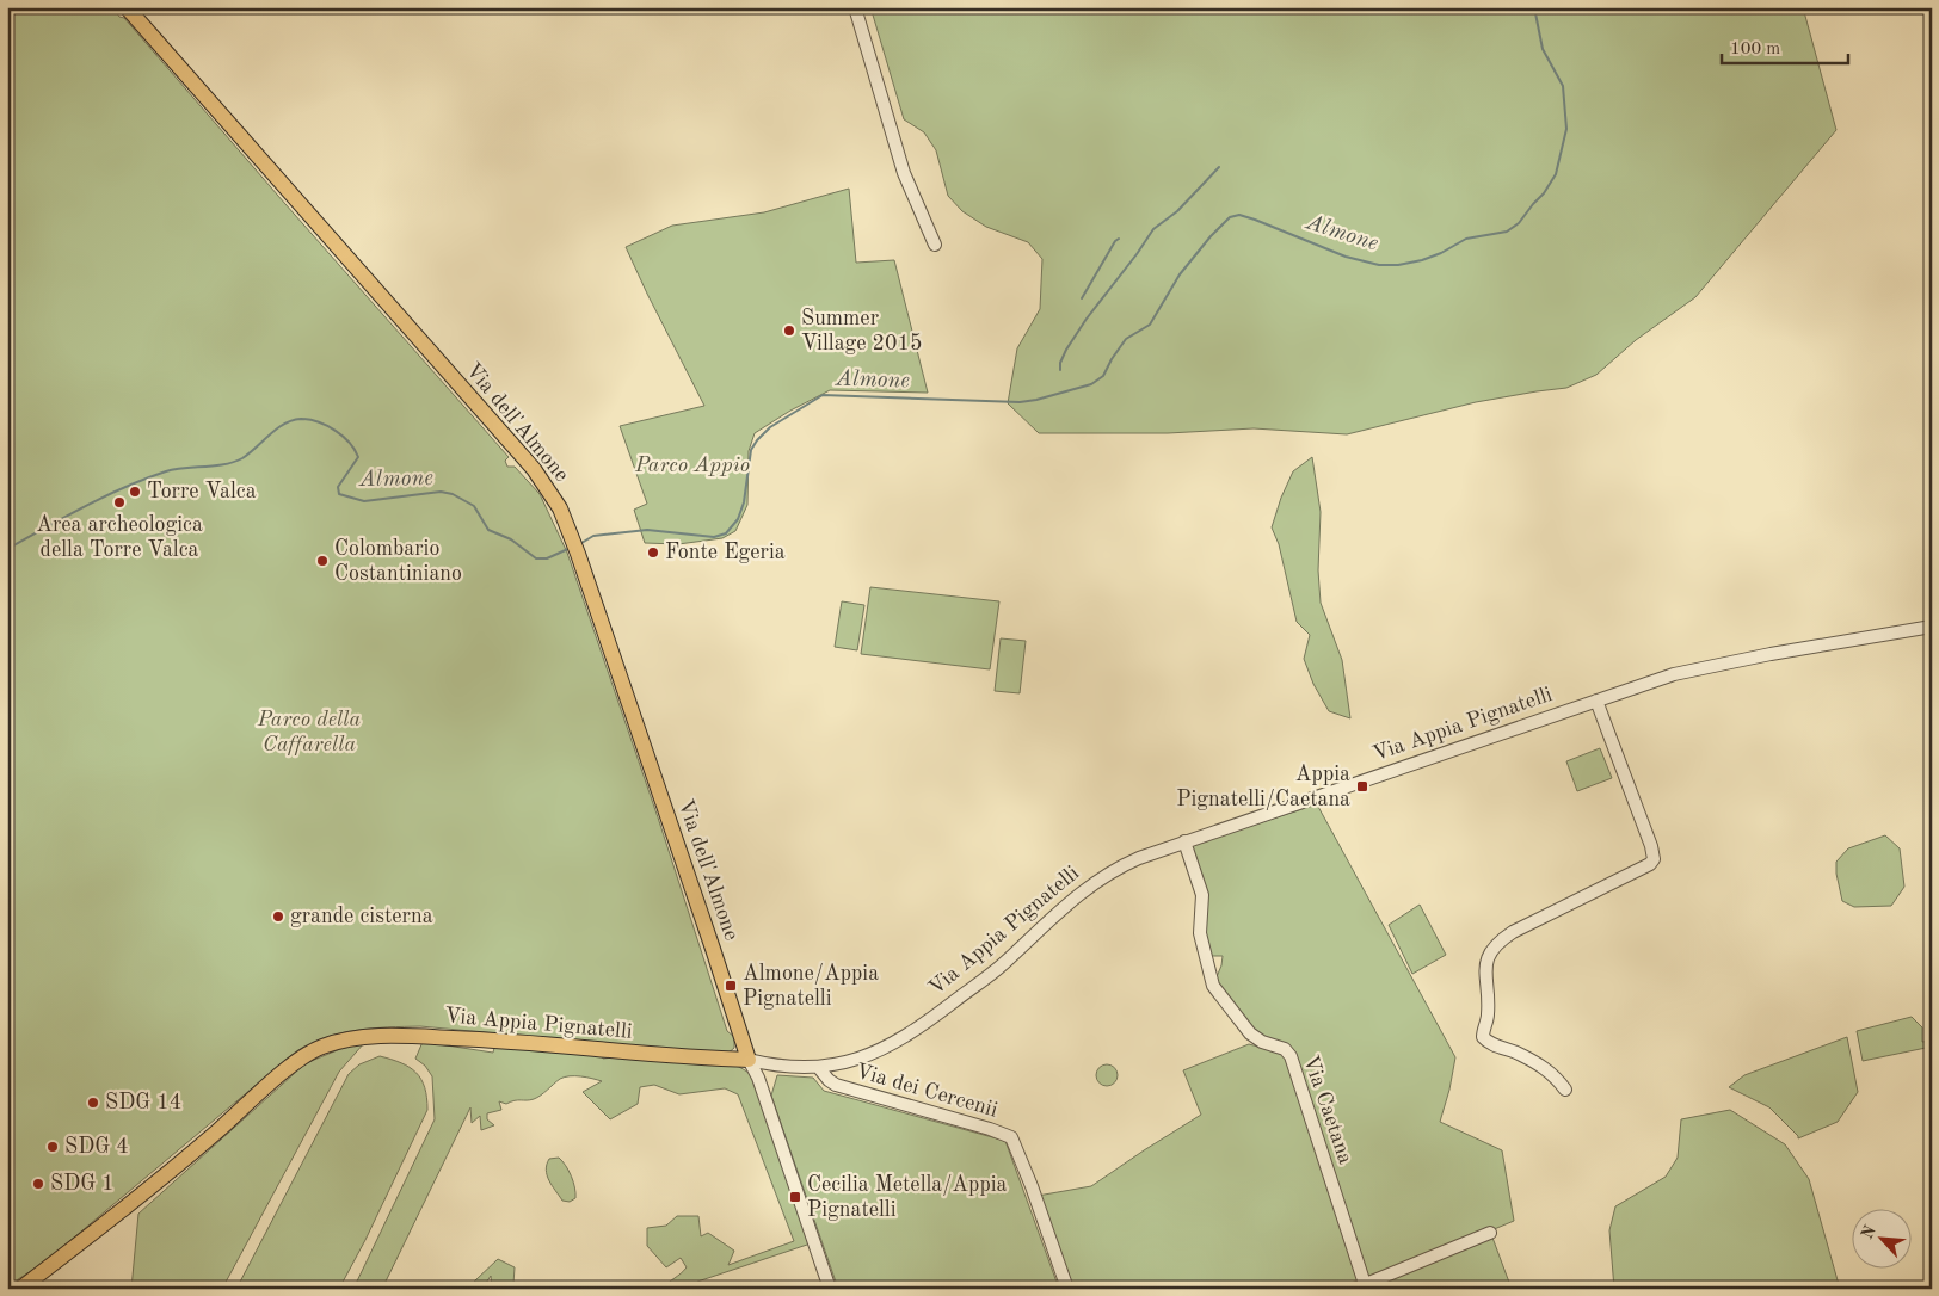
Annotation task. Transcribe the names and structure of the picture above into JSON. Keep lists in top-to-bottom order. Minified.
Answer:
{"streets":{"main road":["Via dell'Almone","Via Appia Pignatelli"],"street":["Via dei Cercenii","Via Caetana"]},"crossings":[["Via dell'Almone","Via Appia Pignatelli"],["Via Appia Pignatelli","Via dei Cercenii"],["Via Appia Pignatelli","Via Caetana"]],"water":["Almone"],"parks":["Parco Appio","Parco della Caffarella"],"places":{"other":["Summer Village 2015","Torre Valca","Area archeologica della Torre Valca","Fonte Egeria","Colombario Costantiniano","grande cisterna","SDG 14","SDG 4","SDG 1"],"transit":["Appia Pignatelli/Caetana","Almone/Appia Pignatelli","Cecilia Metella/Appia Pignatelli"]},"scale_bar":"100 m","north":"top left"}
